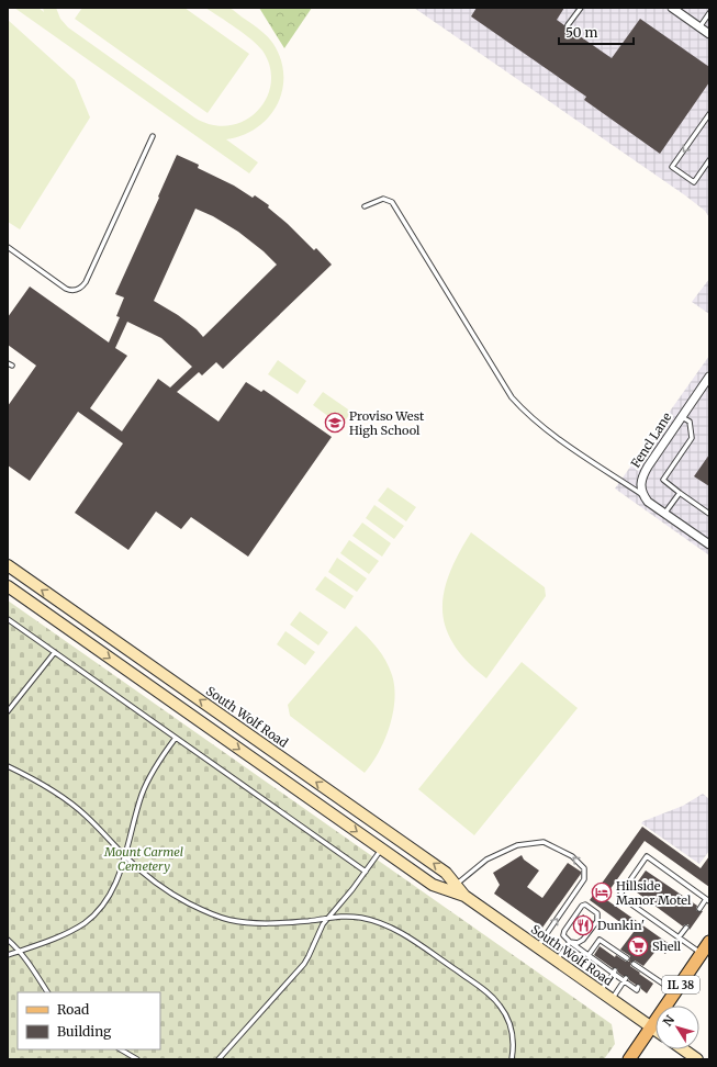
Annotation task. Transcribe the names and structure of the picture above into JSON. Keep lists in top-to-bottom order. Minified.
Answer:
{"streets":{"main road":["South Wolf Road","IL 38"],"street":["Fencl Lane"]},"crossings":[["South Wolf Road","IL 38"]],"parks":["Mount Carmel Cemetery"],"places":{"school or university":["Proviso West High School"],"hotel":["Hillside Manor Motel"],"restaurant":["Dunkin'"],"supermarket":["Shell"]},"legend":["Road","Building"],"scale_bar":"50 m","north":"top left"}
